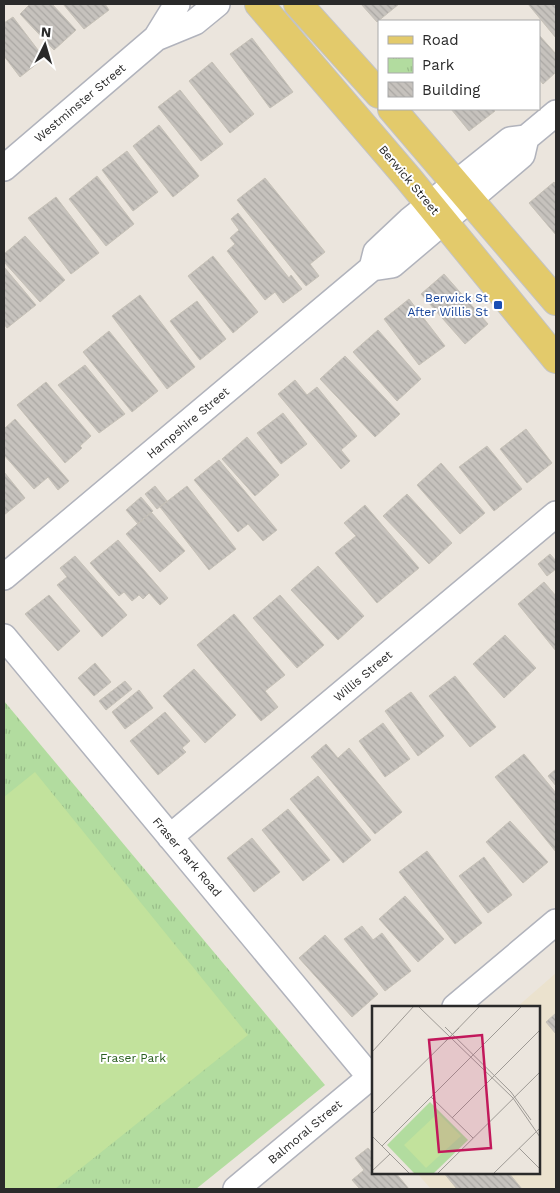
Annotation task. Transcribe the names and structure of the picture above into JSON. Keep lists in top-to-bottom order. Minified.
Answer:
{"streets":{"main road":["Berwick Street"],"street":["Westminster Street","Hampshire Street","Willis Street","Fraser Park Road","Balmoral Street"]},"crossings":[["Berwick Street","Hampshire Street"],["Willis Street","Fraser Park Road"],["Fraser Park Road","Balmoral Street"]],"parks":["Fraser Park"],"places":{"transit":["Berwick St After Willis St"]},"legend":["Road","Park","Building"],"north":"top"}
